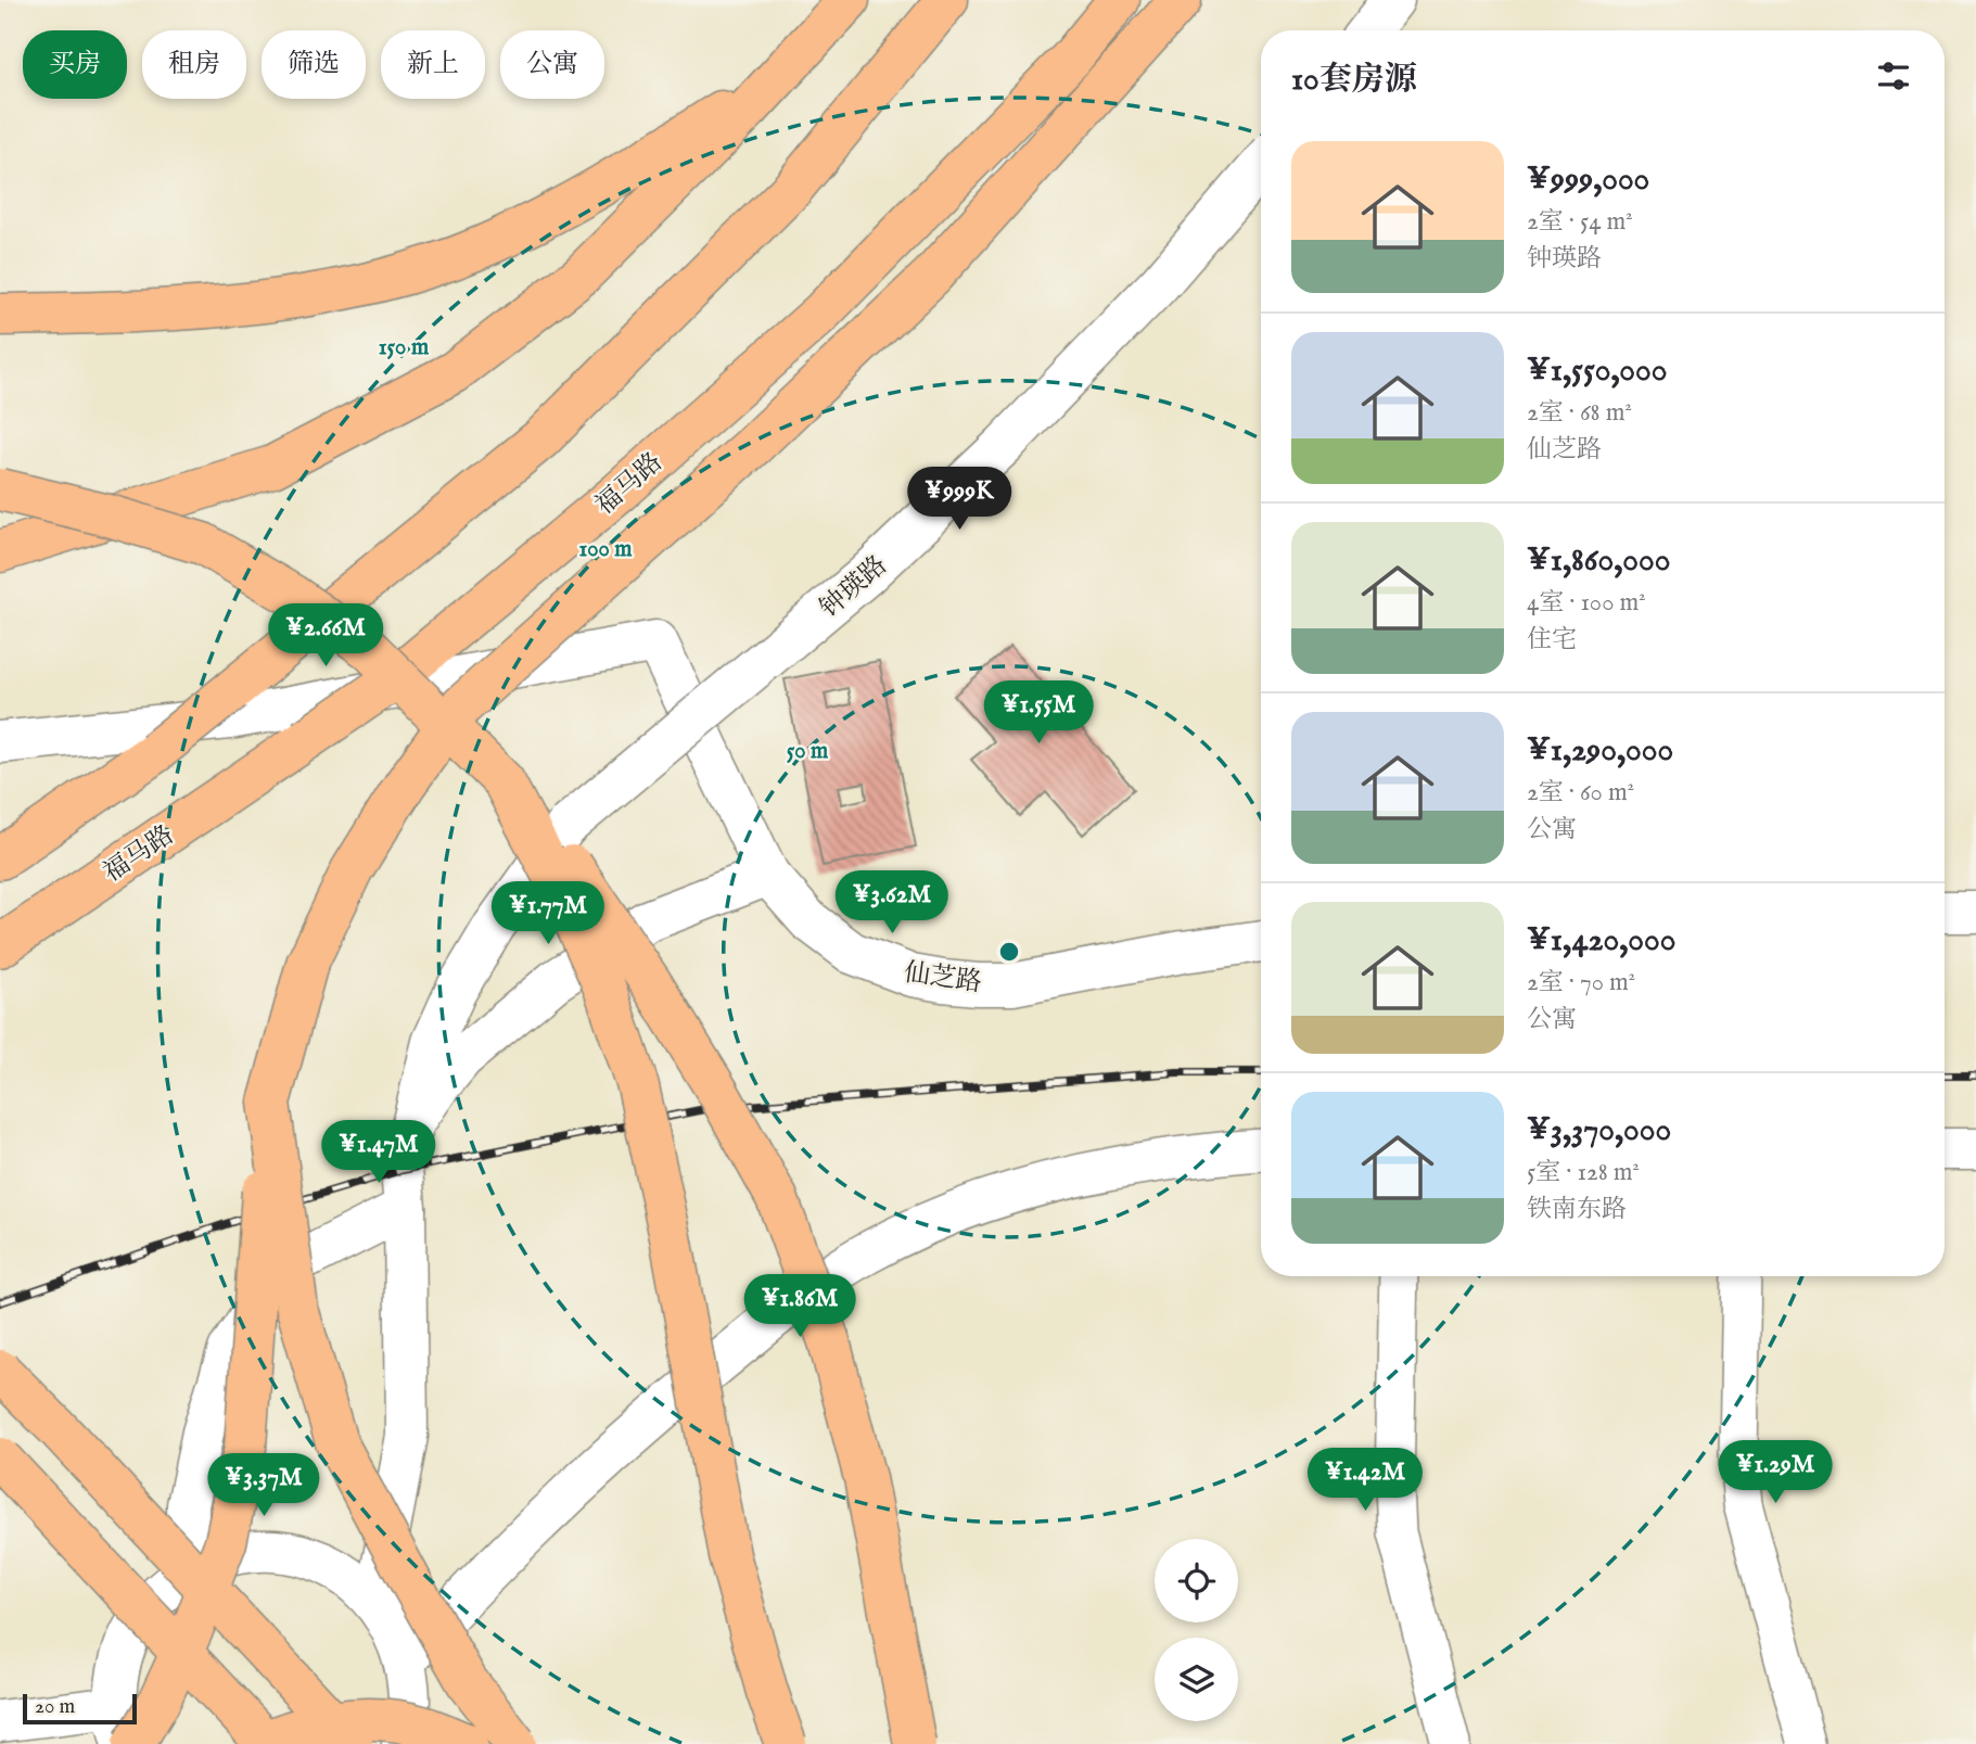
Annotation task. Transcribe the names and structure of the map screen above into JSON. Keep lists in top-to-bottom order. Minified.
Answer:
{"streets":{"main road":["福马路"],"street":["钟瑛路","仙芝路"]},"scale_bar":"20 m","page":{"chip":["买房","租房","筛选","新上","公寓"],"heading":"10套房源","list":[{"name":"¥999,000","note":"2室 · 54 m² · 钟瑛路"},{"name":"¥1,550,000","note":"2室 · 68 m² · 仙芝路"},{"name":"¥1,860,000","note":"4室 · 100 m² · 住宅"},{"name":"¥1,290,000","note":"2室 · 60 m² · 公寓"},{"name":"¥1,420,000","note":"2室 · 70 m² · 公寓"},{"name":"¥3,370,000","note":"5室 · 128 m² · 铁南东路"}],"price":["¥999K","¥2.66M","¥1.55M","¥3.62M","¥1.77M","¥1.47M","¥1.86M","¥1.29M","¥1.42M","¥3.37M"],"scale":"20 m"},"rings":["150 m","100 m","50 m"]}
